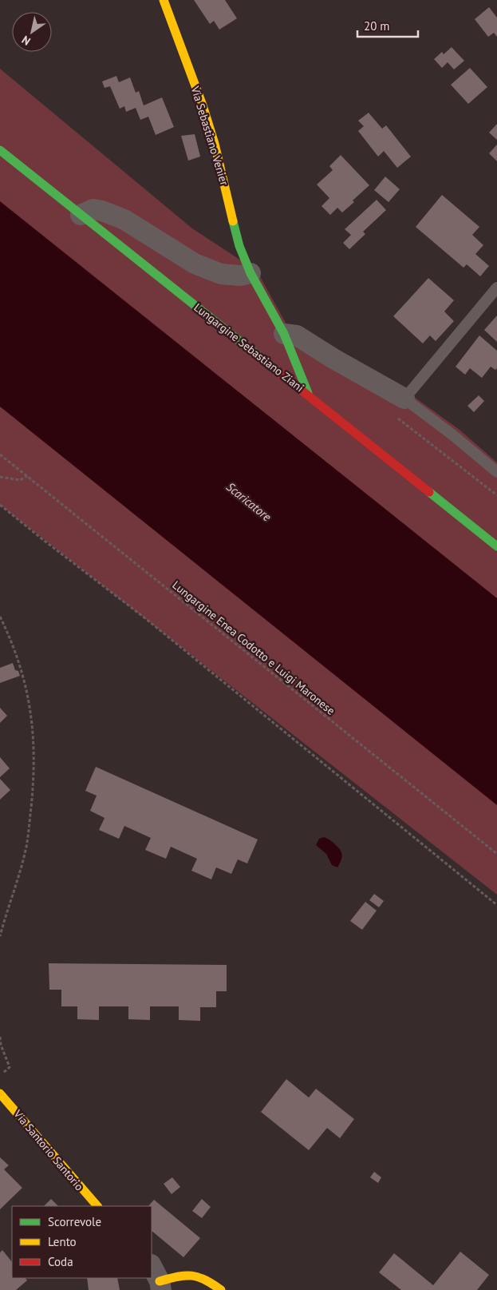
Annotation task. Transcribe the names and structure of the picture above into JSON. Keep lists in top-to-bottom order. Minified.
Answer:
{"streets":{"street":["Via Sebastiano Venier","Lungargine Sebastiano Ziani","Via Santorio Santorio"],"path":["Lungargine Enea Codotto e Luigi Maronese"]},"crossings":[["Via Sebastiano Venier","Lungargine Sebastiano Ziani"]],"water":["Scaricatore"],"legend":["Scorrevole","Lento","Coda"],"scale_bar":"20 m","north":"bottom left"}
